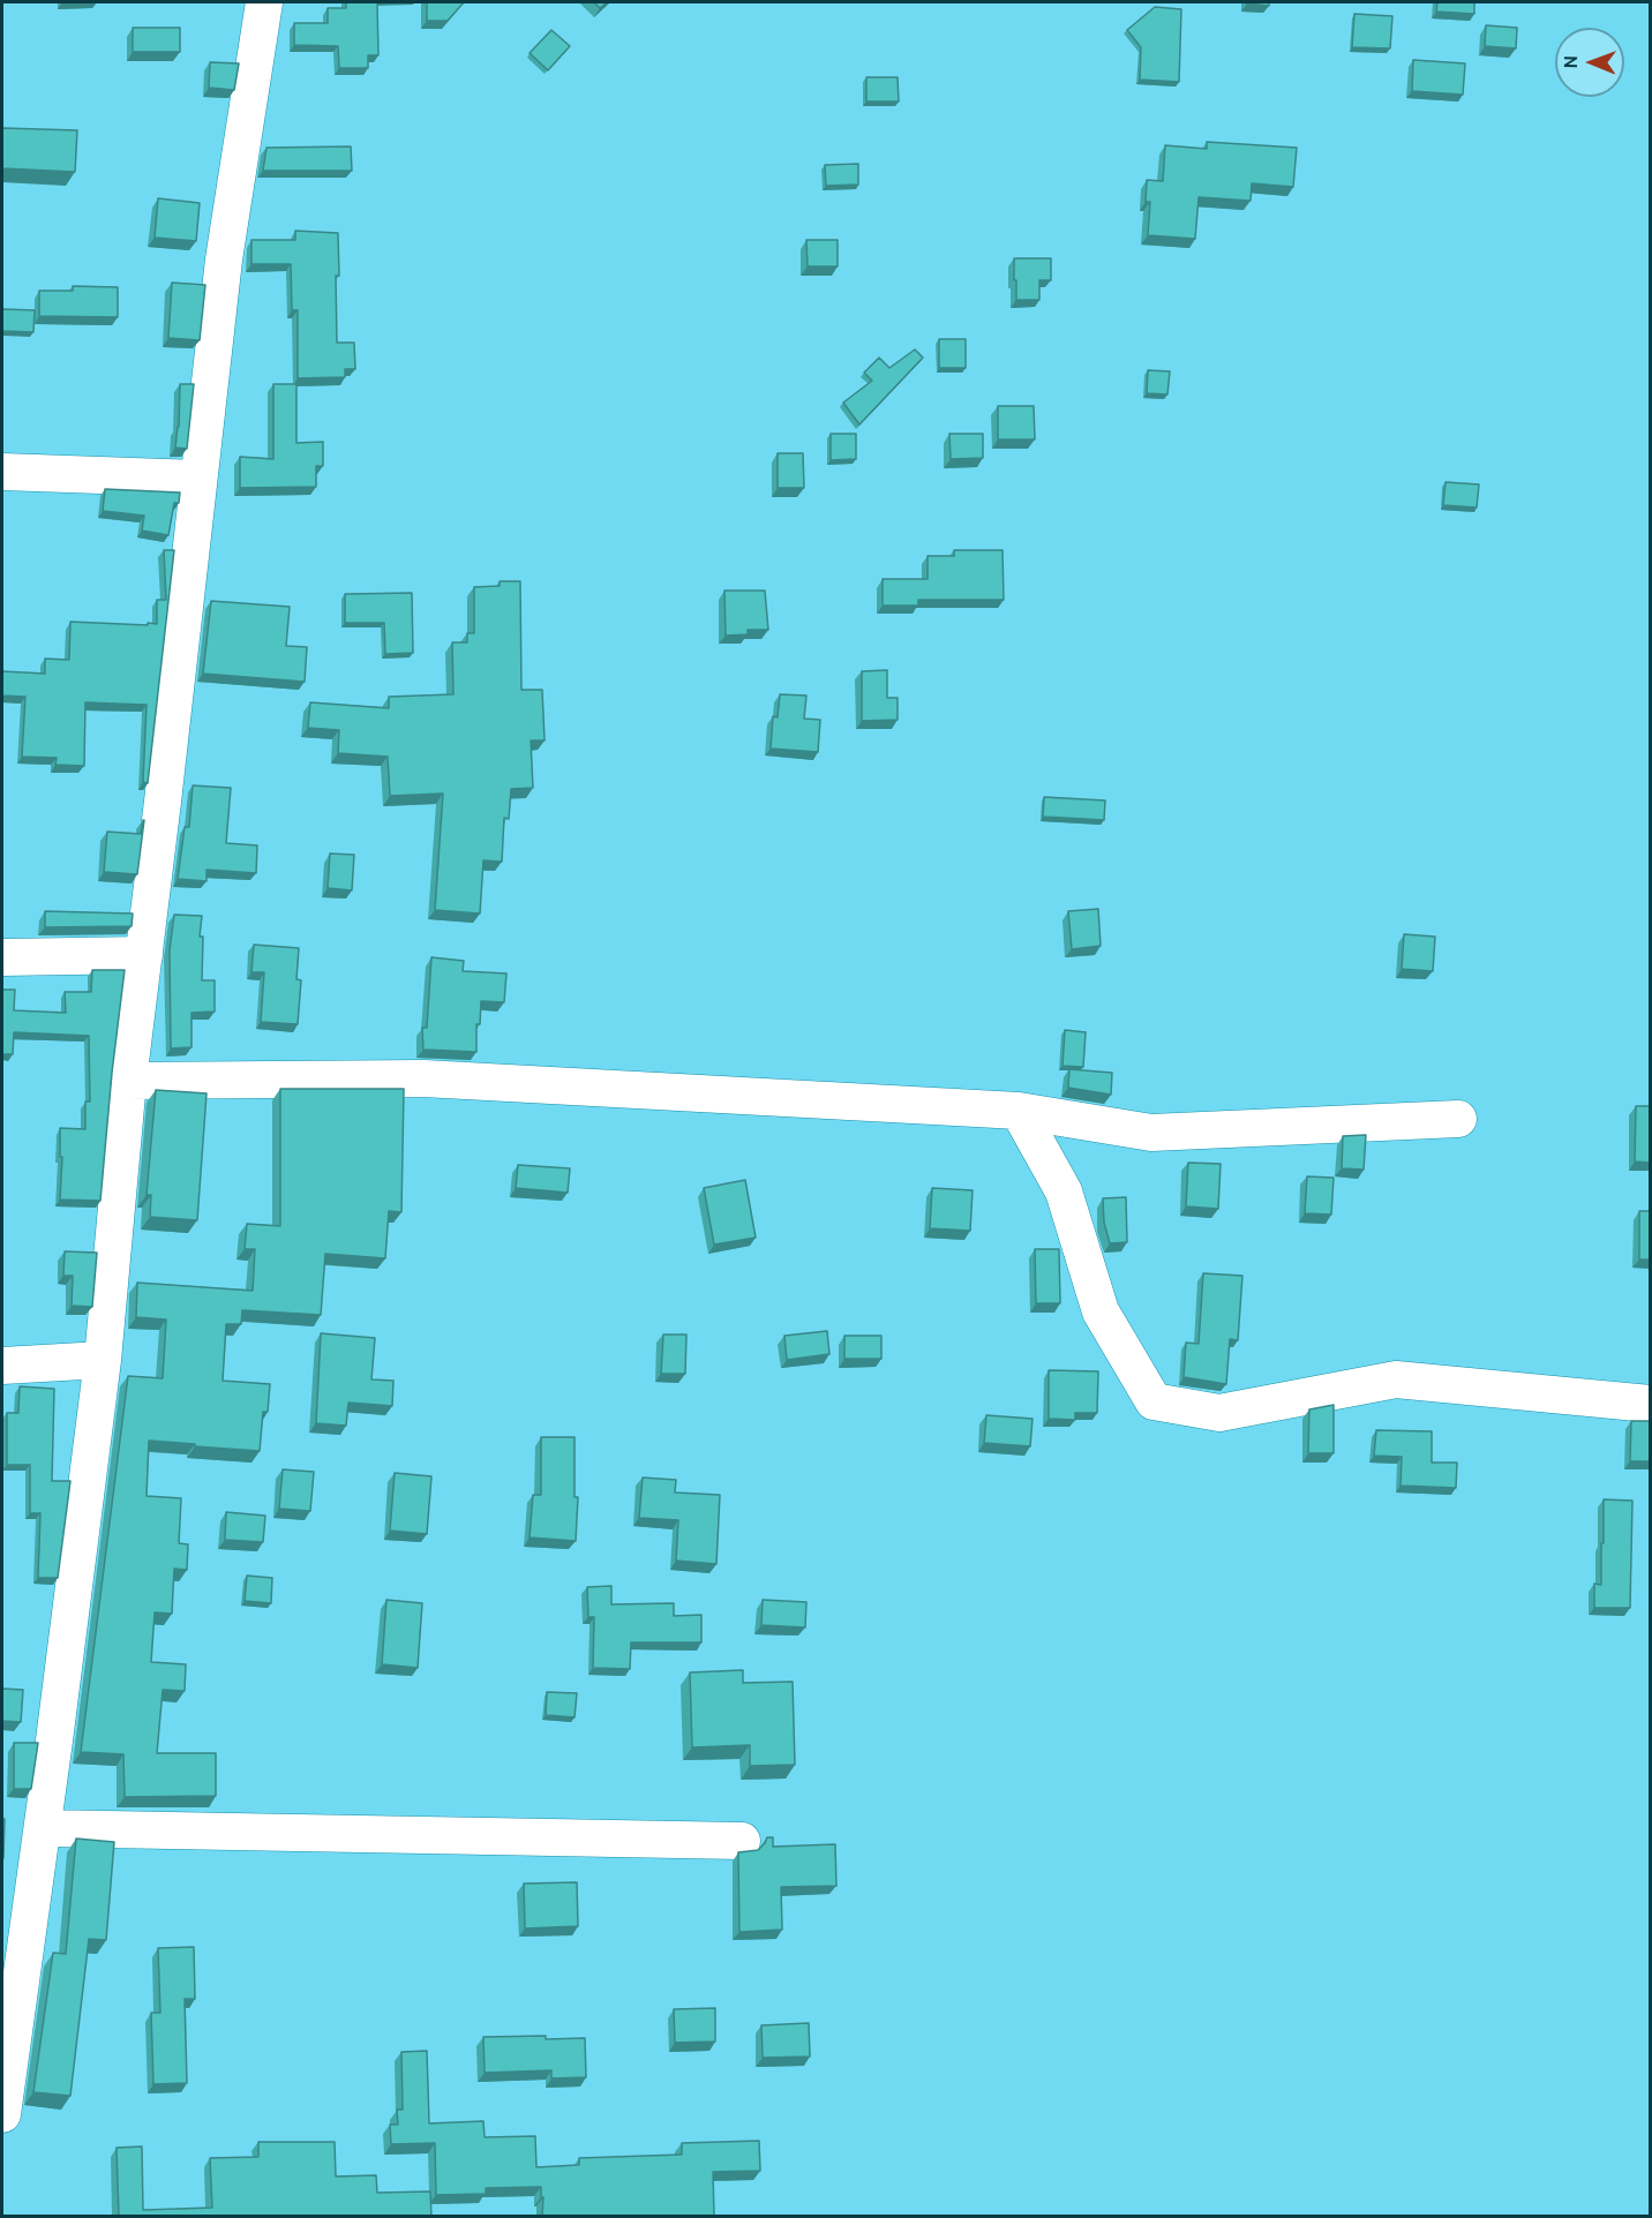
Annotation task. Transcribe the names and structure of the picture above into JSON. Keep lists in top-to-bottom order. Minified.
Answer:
{"north":"left"}
